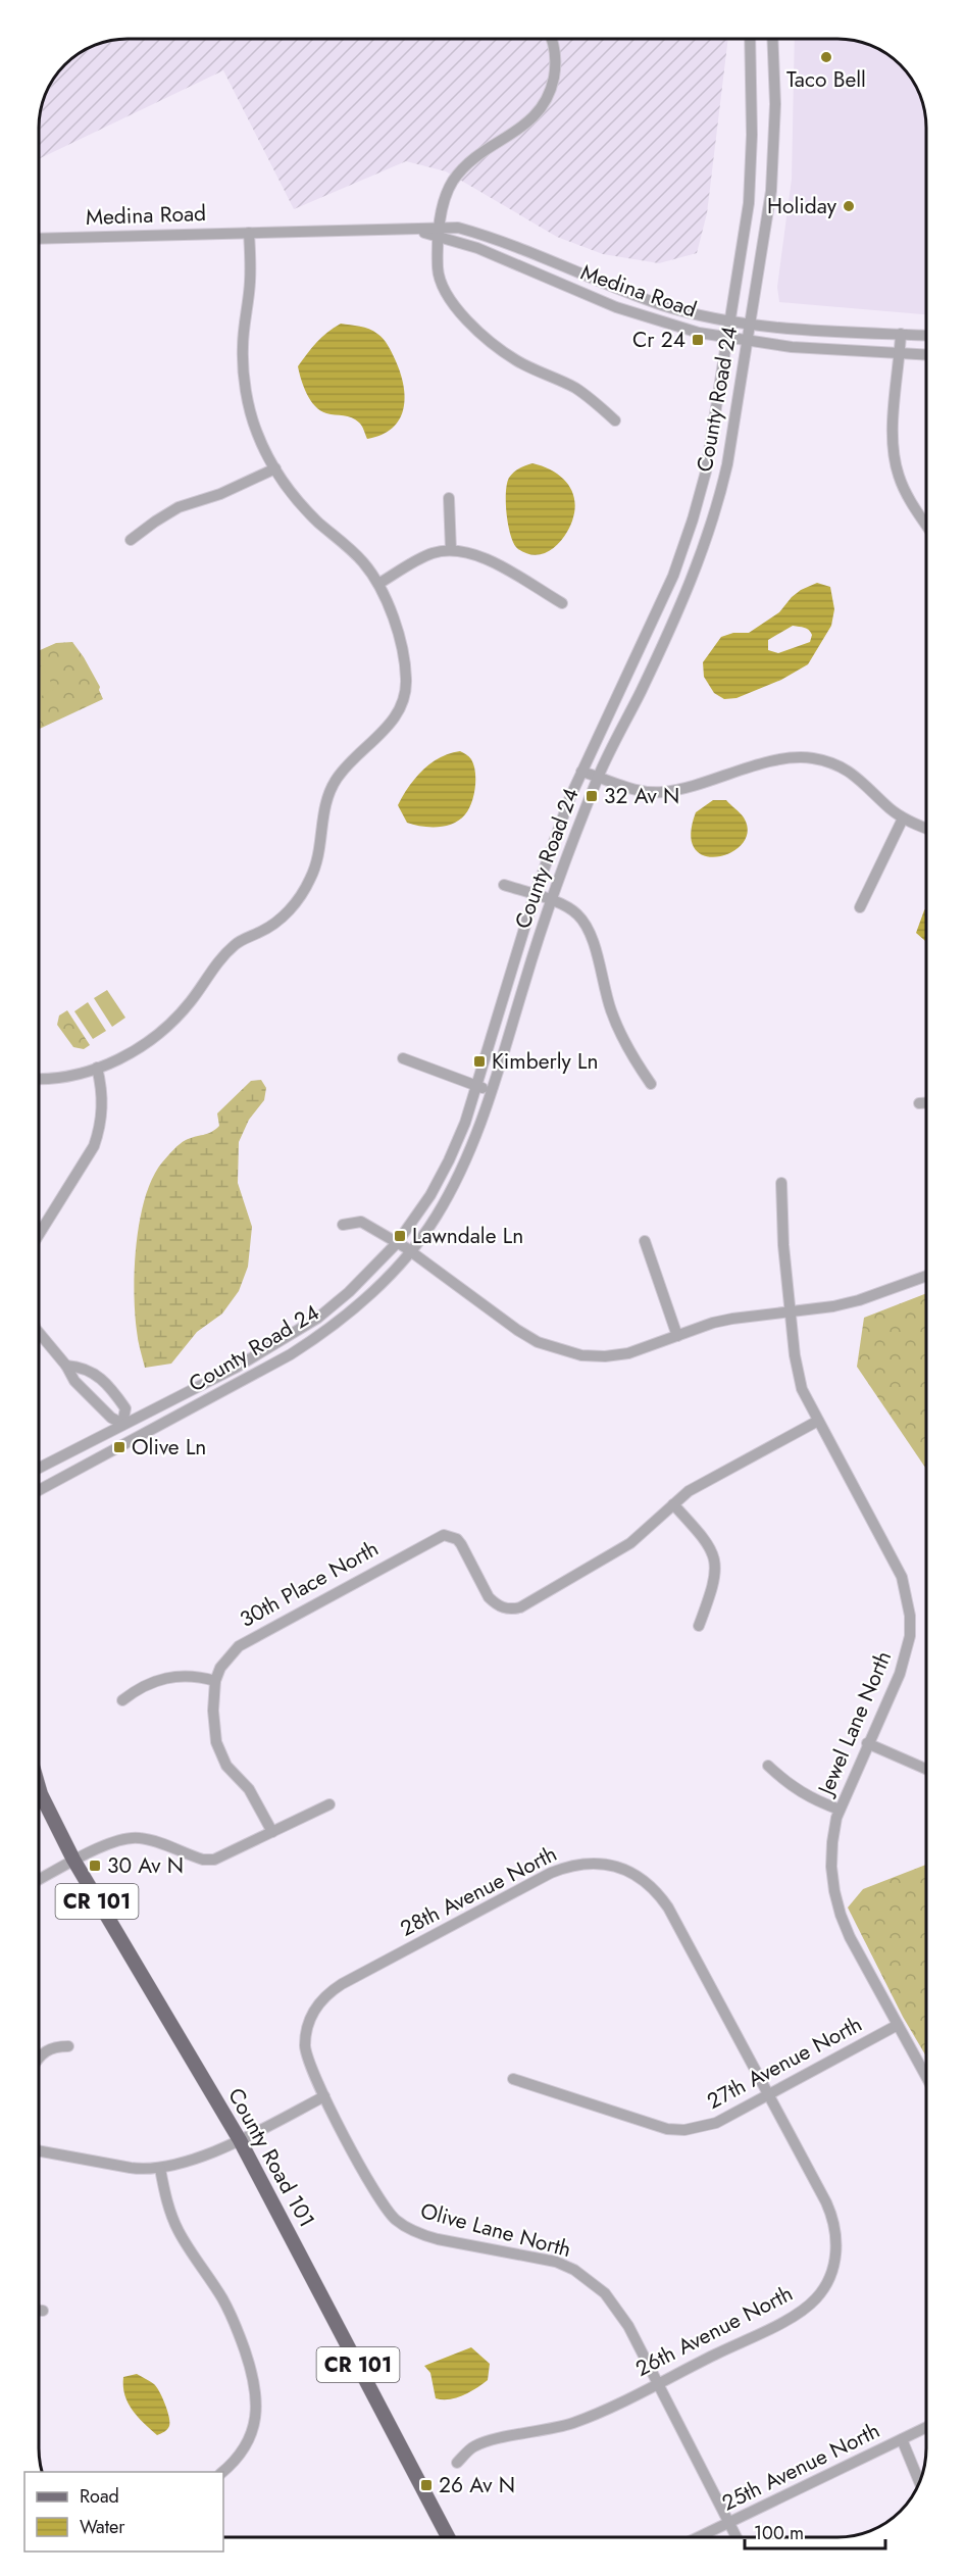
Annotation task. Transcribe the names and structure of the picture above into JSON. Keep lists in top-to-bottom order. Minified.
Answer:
{"streets":{"main road":["CR 101","County Road 101"],"street":["Medina Road","County Road 24","30th Place North","Jewel Lane North","28th Avenue North","27th Avenue North","Olive Lane North","26th Avenue North","25th Avenue North"]},"crossings":[["Medina Road","County Road 24"],["Jewel Lane North","27th Avenue North"],["28th Avenue North","27th Avenue North"],["28th Avenue North","Olive Lane North"],["28th Avenue North","26th Avenue North"],["27th Avenue North","26th Avenue North"],["Olive Lane North","26th Avenue North"],["Olive Lane North","25th Avenue North"]],"places":{"other":["Taco Bell","Holiday"],"transit":["Cr 24","32 Av N","Kimberly Ln","Lawndale Ln","Olive Ln","30 Av N","26 Av N"]},"legend":["Road","Water"],"scale_bar":"100 m"}
